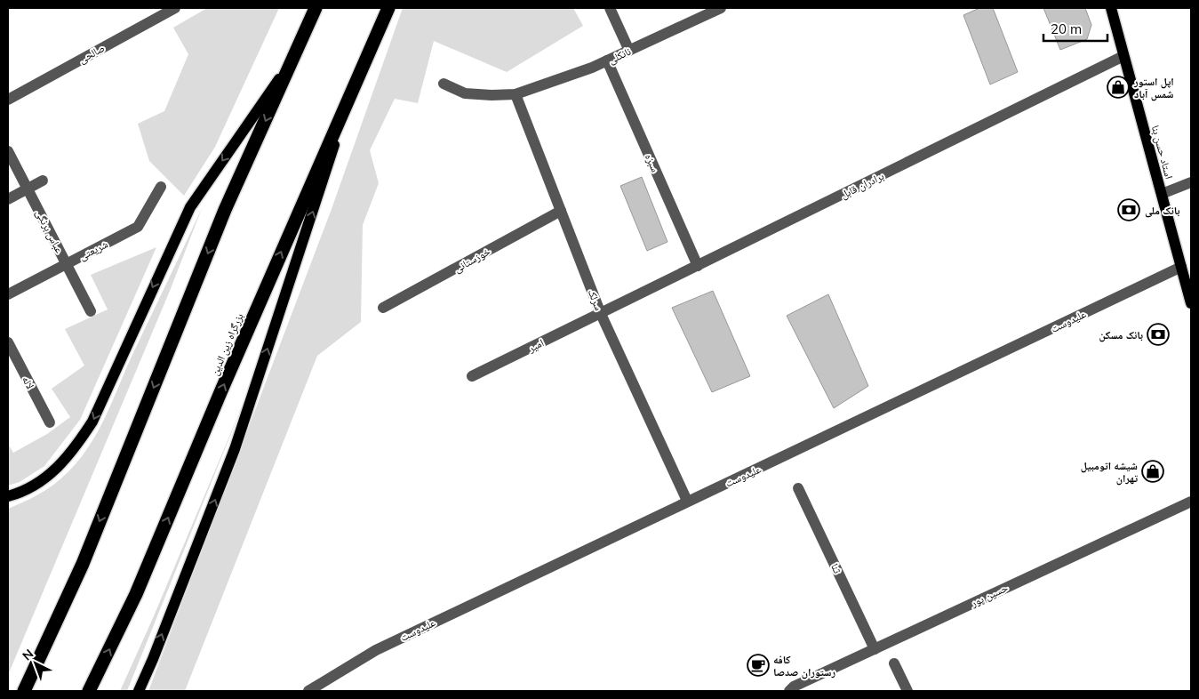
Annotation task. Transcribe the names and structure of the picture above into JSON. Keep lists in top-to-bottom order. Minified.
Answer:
{"streets":{"highway":["بزرگراه زین الدین"],"main road":["استاد حسن بنا"],"street":["صالحی","نانکلی","سبزه","برادران قابل","عباس برنگی","شریعتی","خوزستانی","سرلک","علیدوست","امیر","لاله","ثنا","حسین پور"]},"crossings":[["نانکلی","سبزه"],["نانکلی","سرلک"],["استاد حسن بنا","برادران قابل"],["استاد حسن بنا","علیدوست"],["سبزه","برادران قابل"],["برادران قابل","سرلک"],["برادران قابل","امیر"],["عباس برنگی","شریعتی"],["خوزستانی","سرلک"],["سرلک","علیدوست"],["سرلک","امیر"],["ثنا","حسین پور"]],"places":{"shop":["اپل استور شمس آباد","شیشه اتومبیل تهران"],"bank":["بانک ملی","بانک مسکن"],"cafe":["کافه رستوران صدصا"]},"scale_bar":"20 m","north":"top left"}
